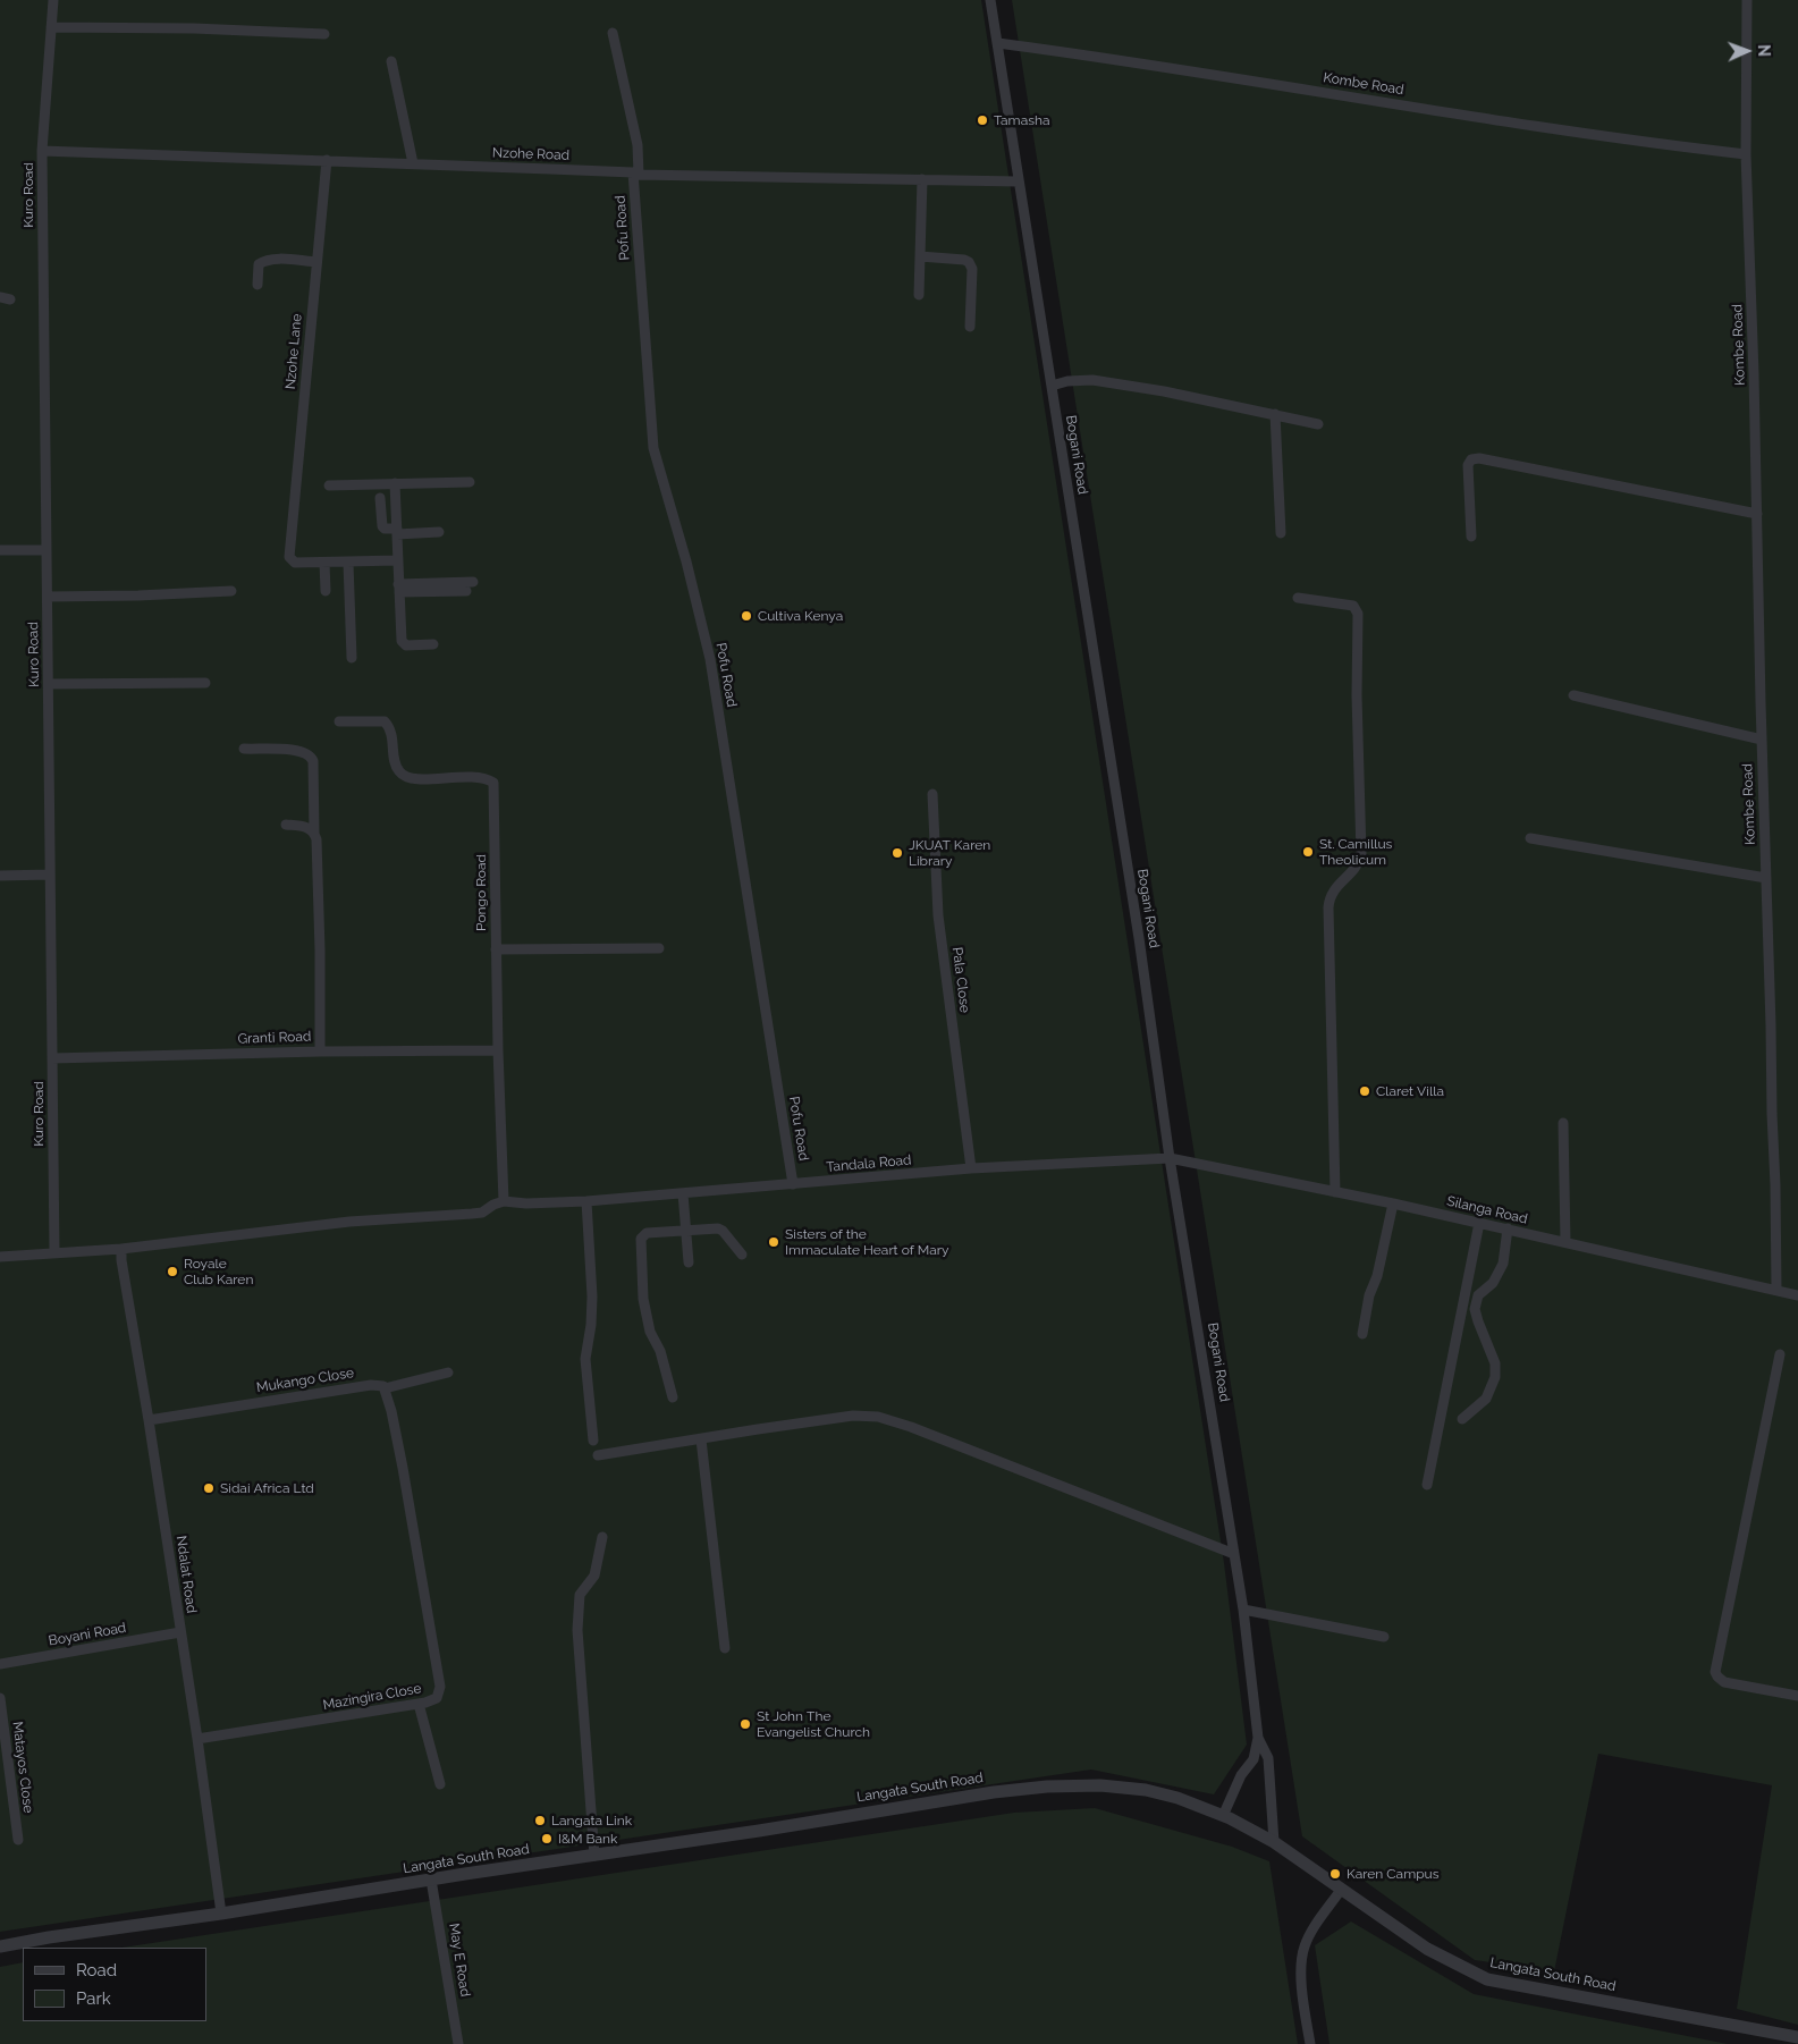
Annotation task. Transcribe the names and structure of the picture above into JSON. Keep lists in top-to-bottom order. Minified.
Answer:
{"streets":{"street":["Kombe Road","Nzohe Road","Kuro Road","Pofu Road","Nzohe Lane","Bogani Road","Pongo Road","Pala Close","Granti Road","Tandala Road","Silanga Road","Mukango Close","Ndalat Road","Boyani Road","Mazingira Close","Matayos Close","Langata South Road","May E Road"]},"crossings":[["Kombe Road","Bogani Road"],["Kombe Road","Silanga Road"],["Nzohe Road","Kuro Road"],["Nzohe Road","Pofu Road"],["Nzohe Road","Nzohe Lane"],["Nzohe Road","Bogani Road"],["Kuro Road","Granti Road"],["Pofu Road","Tandala Road"],["Bogani Road","Tandala Road"],["Bogani Road","Silanga Road"],["Bogani Road","Langata South Road"],["Pongo Road","Granti Road"],["Pongo Road","Tandala Road"],["Pala Close","Tandala Road"],["Tandala Road","Silanga Road"],["Mukango Close","Ndalat Road"],["Mukango Close","Mazingira Close"],["Ndalat Road","Boyani Road"],["Ndalat Road","Mazingira Close"],["Ndalat Road","Langata South Road"],["Langata South Road","May E Road"]],"places":["Tamasha","Cultiva Kenya","St. Camillus Theolicum","JKUAT Karen Library","Claret Villa","Sisters of the Immaculate Heart of Mary","Royale Club Karen","Sidai Africa Ltd","St John The Evangelist Church","Langata Link","I&M Bank","Karen Campus"],"legend":["Road","Park"],"north":"right"}
